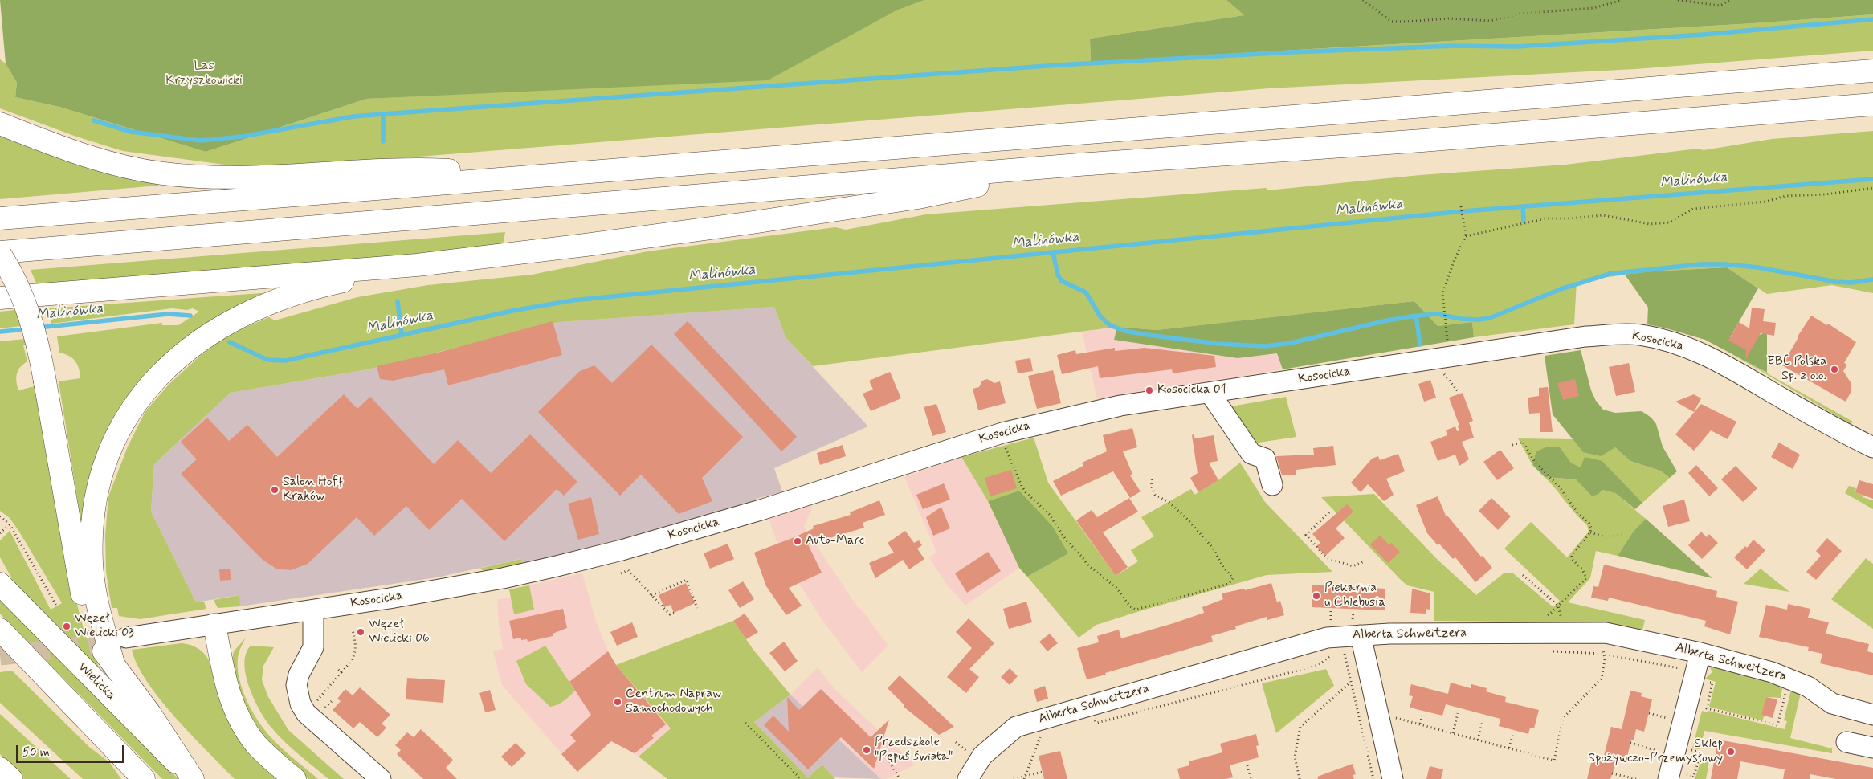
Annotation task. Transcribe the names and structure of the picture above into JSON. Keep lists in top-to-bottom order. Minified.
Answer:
{"streets":{"main road":["Wielicka"],"street":["Kosocicka","Alberta Schweitzera"]},"water":["Malinówka"],"parks":["Las Krzyszkowicki"],"places":["EBC Polska Sp. z o.o.","Kosocicka 01","Salon Hoff Kraków","Auto-Marc","Piekarnia u Chlebusia","Węzeł Wielicki 03","Węzeł Wielicki 06","Centrum Napraw Samochodowych","Przedszkole \"Pępuś świata\"","Sklep Spożywczo-Przemysłowy"],"scale_bar":"50 m"}
